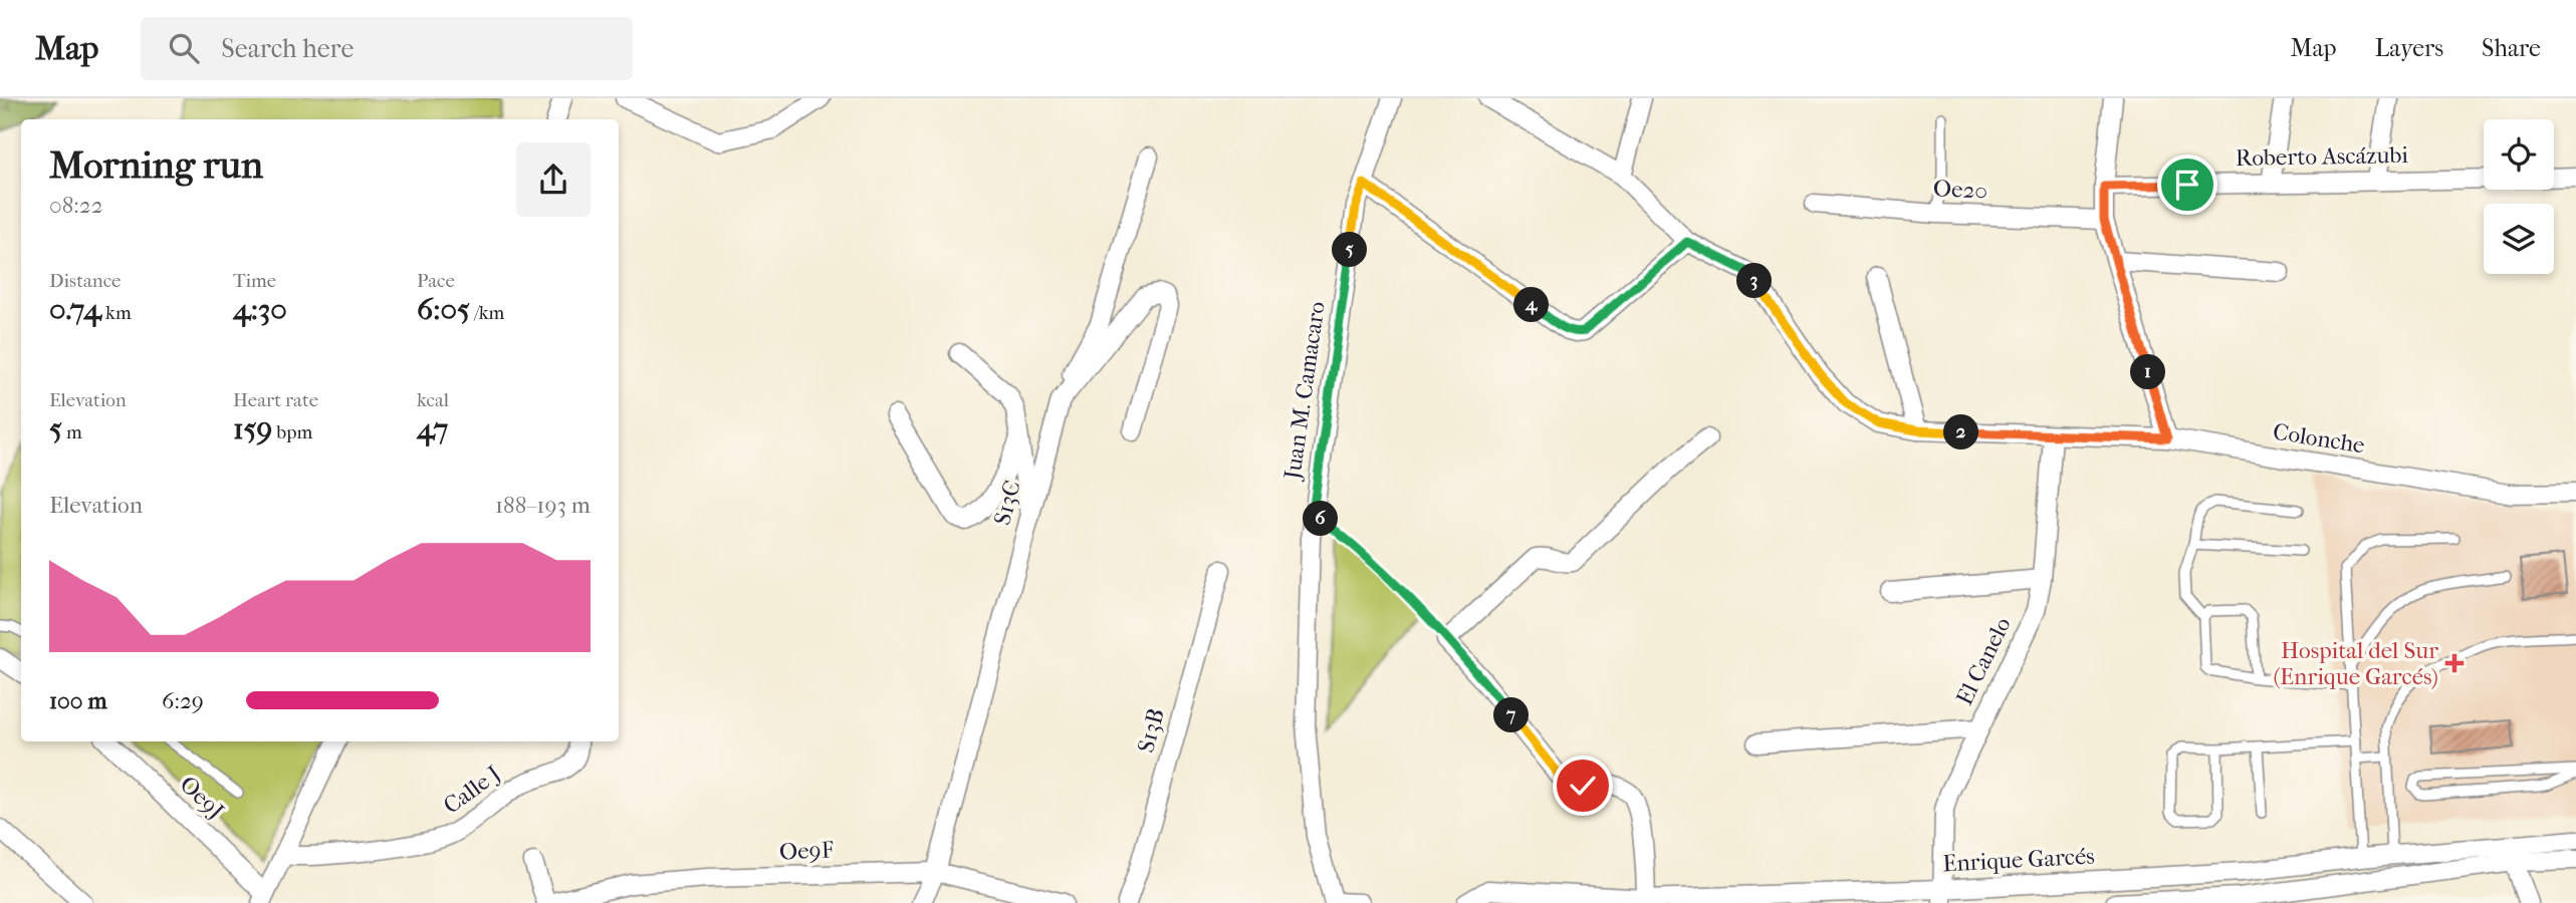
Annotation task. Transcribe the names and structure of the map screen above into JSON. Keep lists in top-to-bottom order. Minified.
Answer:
{"streets":{"street":["Roberto Ascázubi","Oe20","Juan M. Camacaro","Colonche","S13C","El Canelo","S13B","Calle J","Oe9J","Oe9F","Enrique Garcés"]},"crossings":[["Colonche","El Canelo"],["S13C","Oe9F"],["El Canelo","Enrique Garcés"]],"places":{"health":["Hospital del Sur (Enrique Garcés)"]},"page":{"header":"Map","search":"Search here","nav":["Map","Layers","Share"],"heading":["Morning run","08:22"],"pins":["5","3","4","1","2","6","7"],"stats":[["Distance","0.74 km"],["Time","4:30"],["Pace","6:05 /km"],["Elevation","5 m"],["Heart rate","159 bpm"],["kcal","47"]],"chart":["Elevation","188–193 m"],"list":[{"name":"100 m","note":"6:29"}]}}
